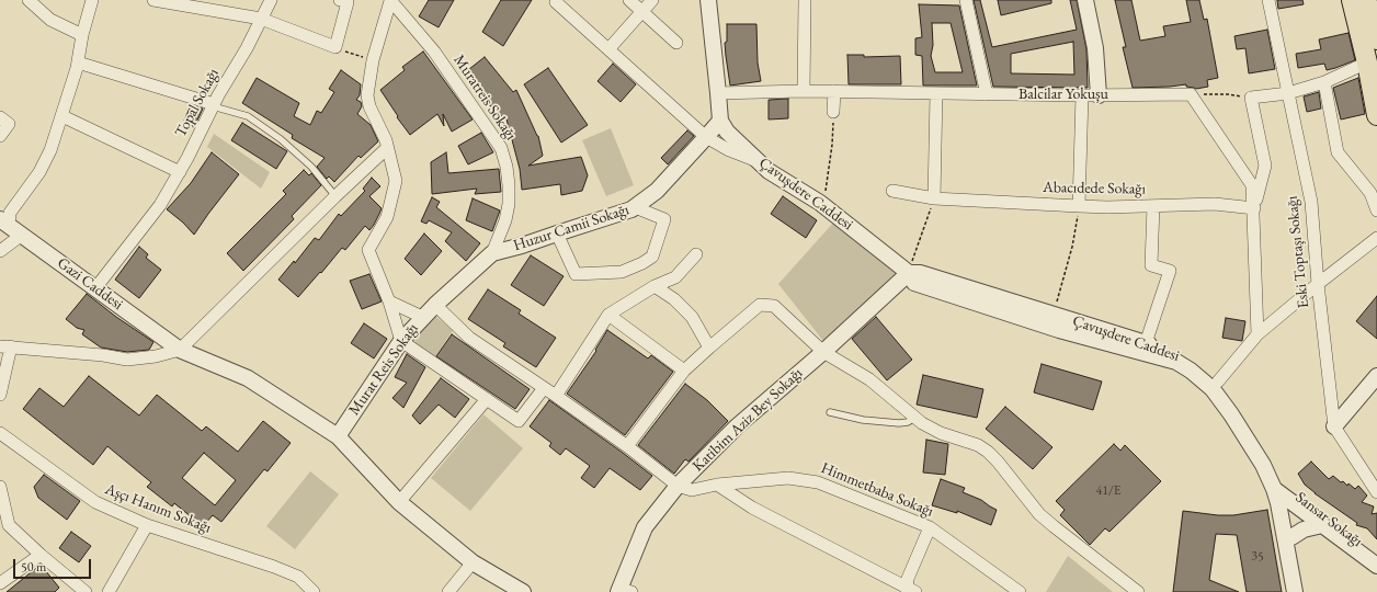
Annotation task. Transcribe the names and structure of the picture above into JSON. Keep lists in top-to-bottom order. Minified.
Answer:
{"streets":{"street":["Balcilar Yokuşu","Muratreis Sokağı","Topal Sokağı","Abacıdede Sokağı","Çavuşdere Caddesi","Huzur Camii Sokağı","Eski Toptaşı Sokağı","Gazi Caddesi","Murat Reis Sokağı","Katibim Aziz Bey Sokağı","Himmetbaba Sokağı","Aşçı Hanım Sokağı","Sansar Sokağı"]},"crossings":[["Muratreis Sokağı","Huzur Camii Sokağı"],["Muratreis Sokağı","Murat Reis Sokağı"],["Topal Sokağı","Gazi Caddesi"],["Çavuşdere Caddesi","Huzur Camii Sokağı"],["Çavuşdere Caddesi","Katibim Aziz Bey Sokağı"],["Çavuşdere Caddesi","Sansar Sokağı"],["Huzur Camii Sokağı","Murat Reis Sokağı"],["Gazi Caddesi","Murat Reis Sokağı"],["Katibim Aziz Bey Sokağı","Himmetbaba Sokağı"]],"house_numbers":["41/E","35"],"scale_bar":"50 m"}
